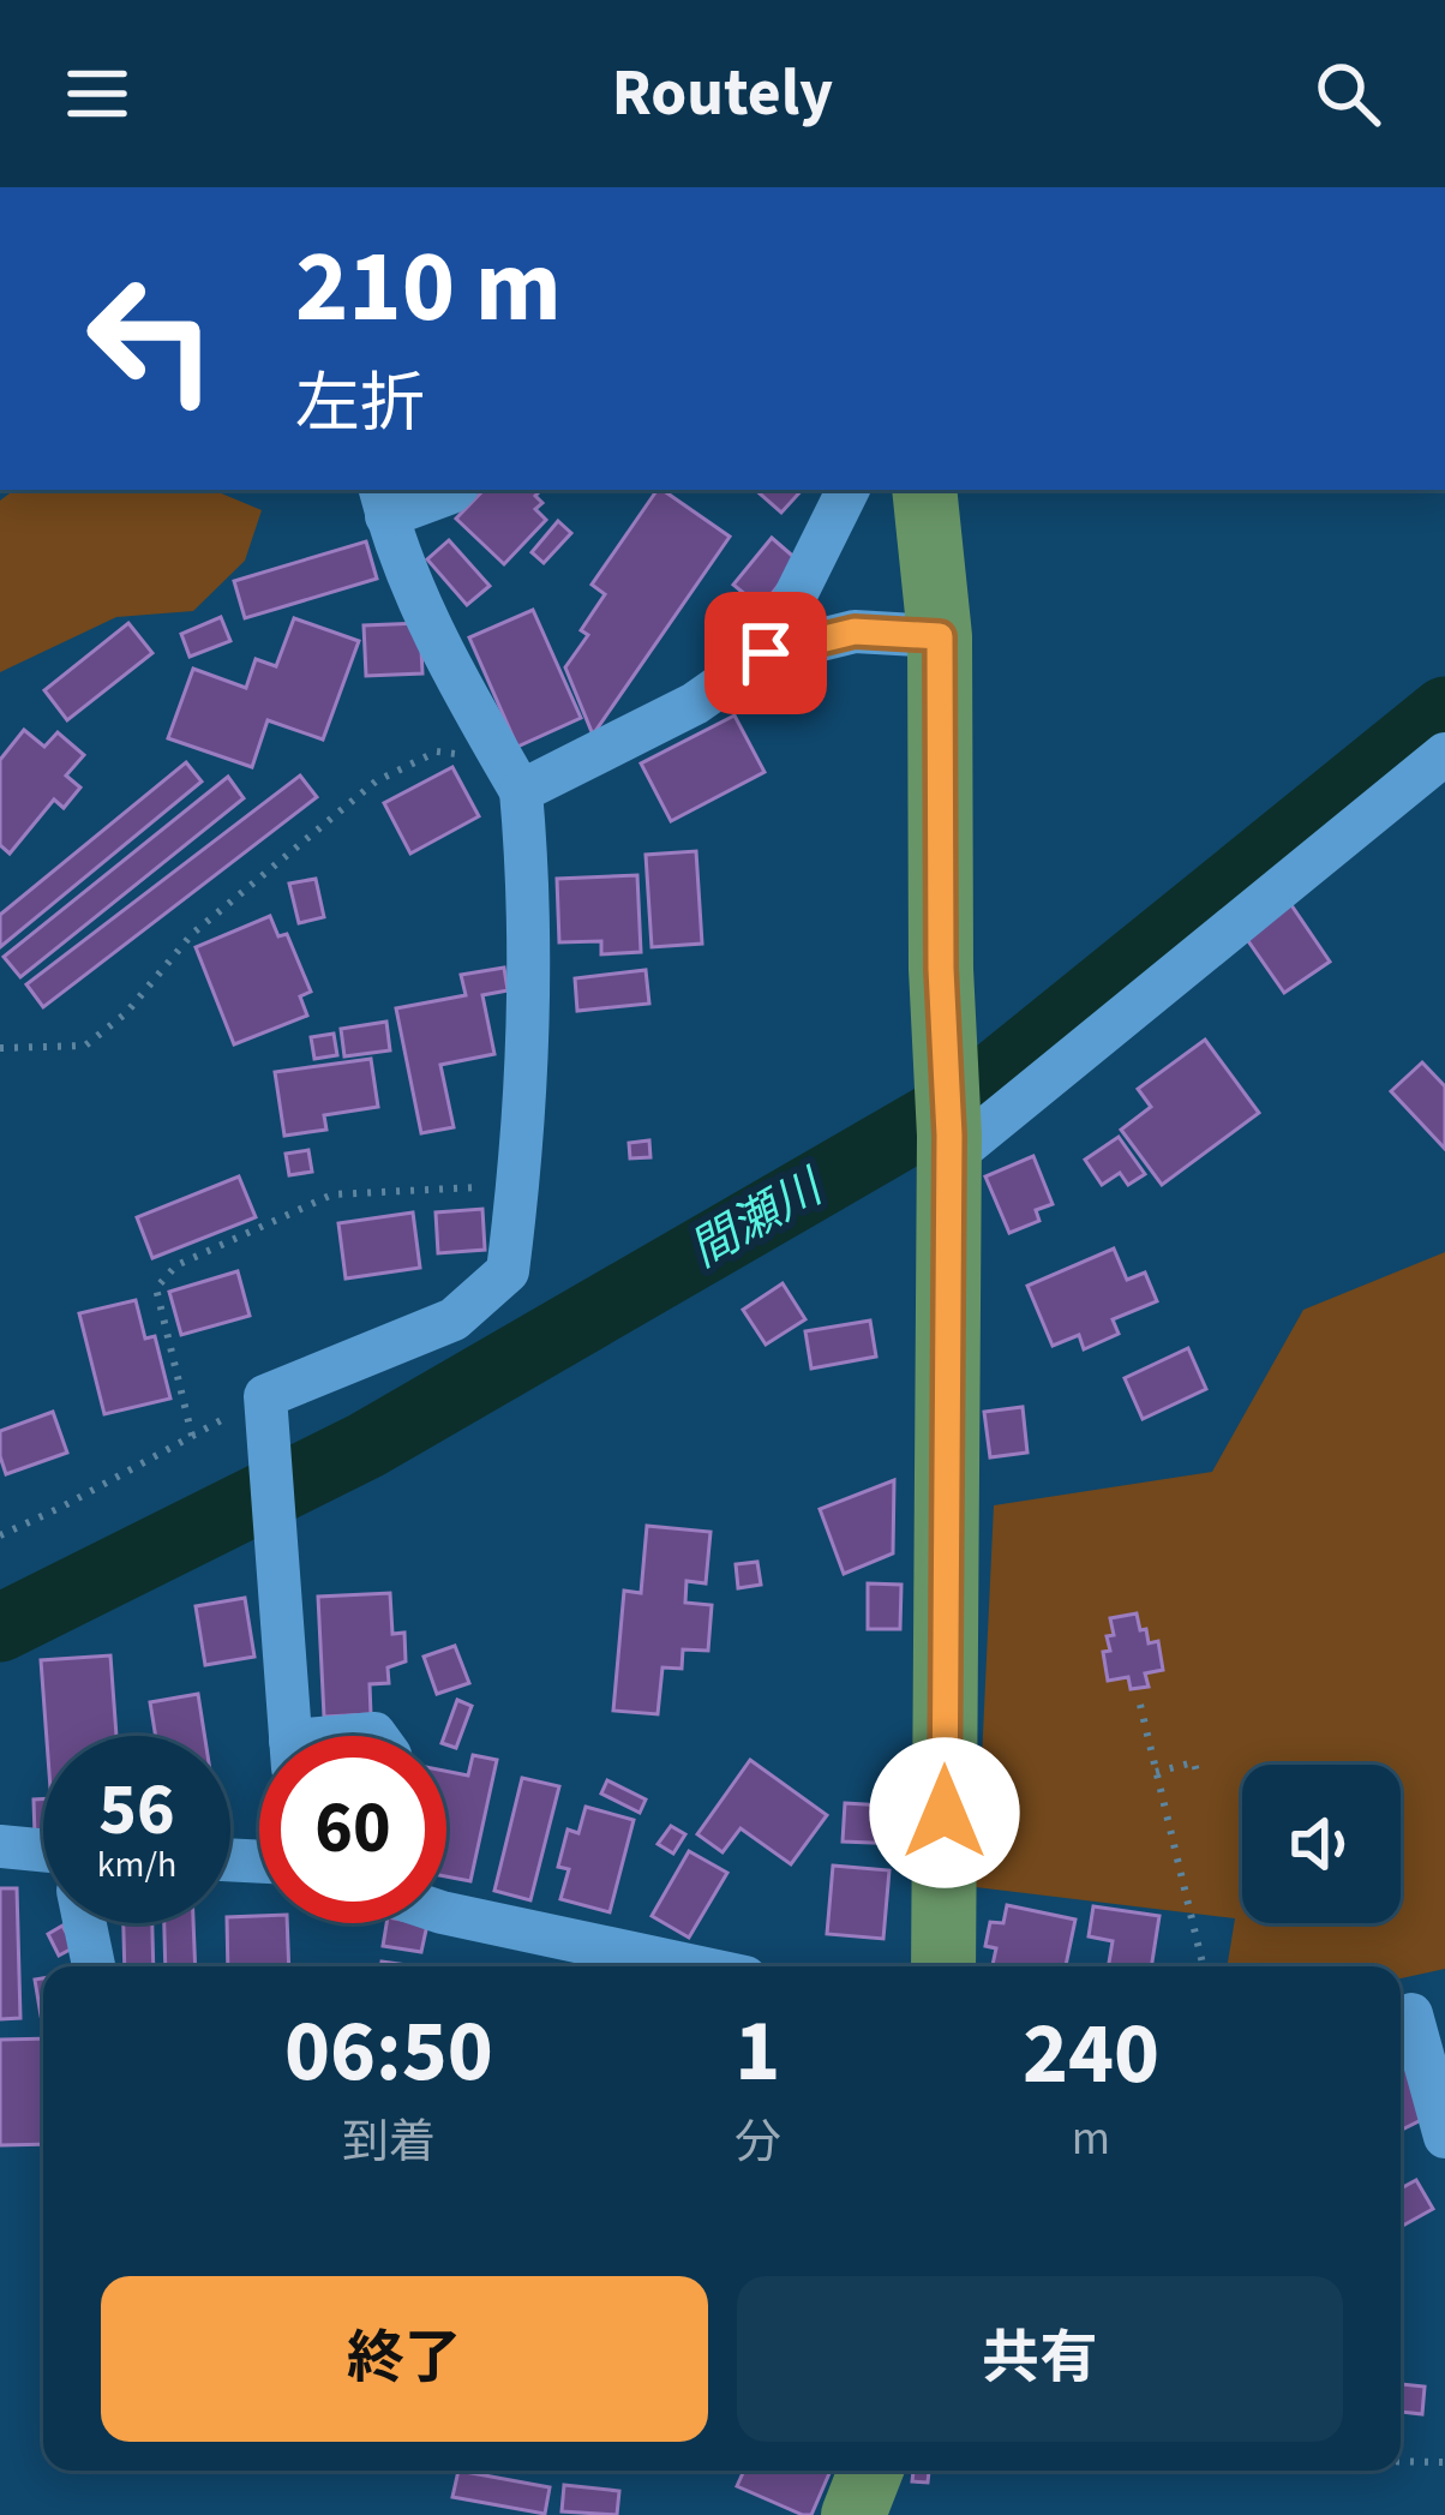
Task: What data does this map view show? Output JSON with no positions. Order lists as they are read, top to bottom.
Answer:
{
  "water": ["間瀬川"],
  "page": {
    "header": "Routely",
    "turn": ["210 m", "左折"],
    "speed": "56 km/h",
    "limit": "60",
    "eta": [
      "06:50",
      "到着",
      "1",
      "分",
      "240",
      "m"
    ],
    "buttons": ["終了", "共有"]
  }
}
